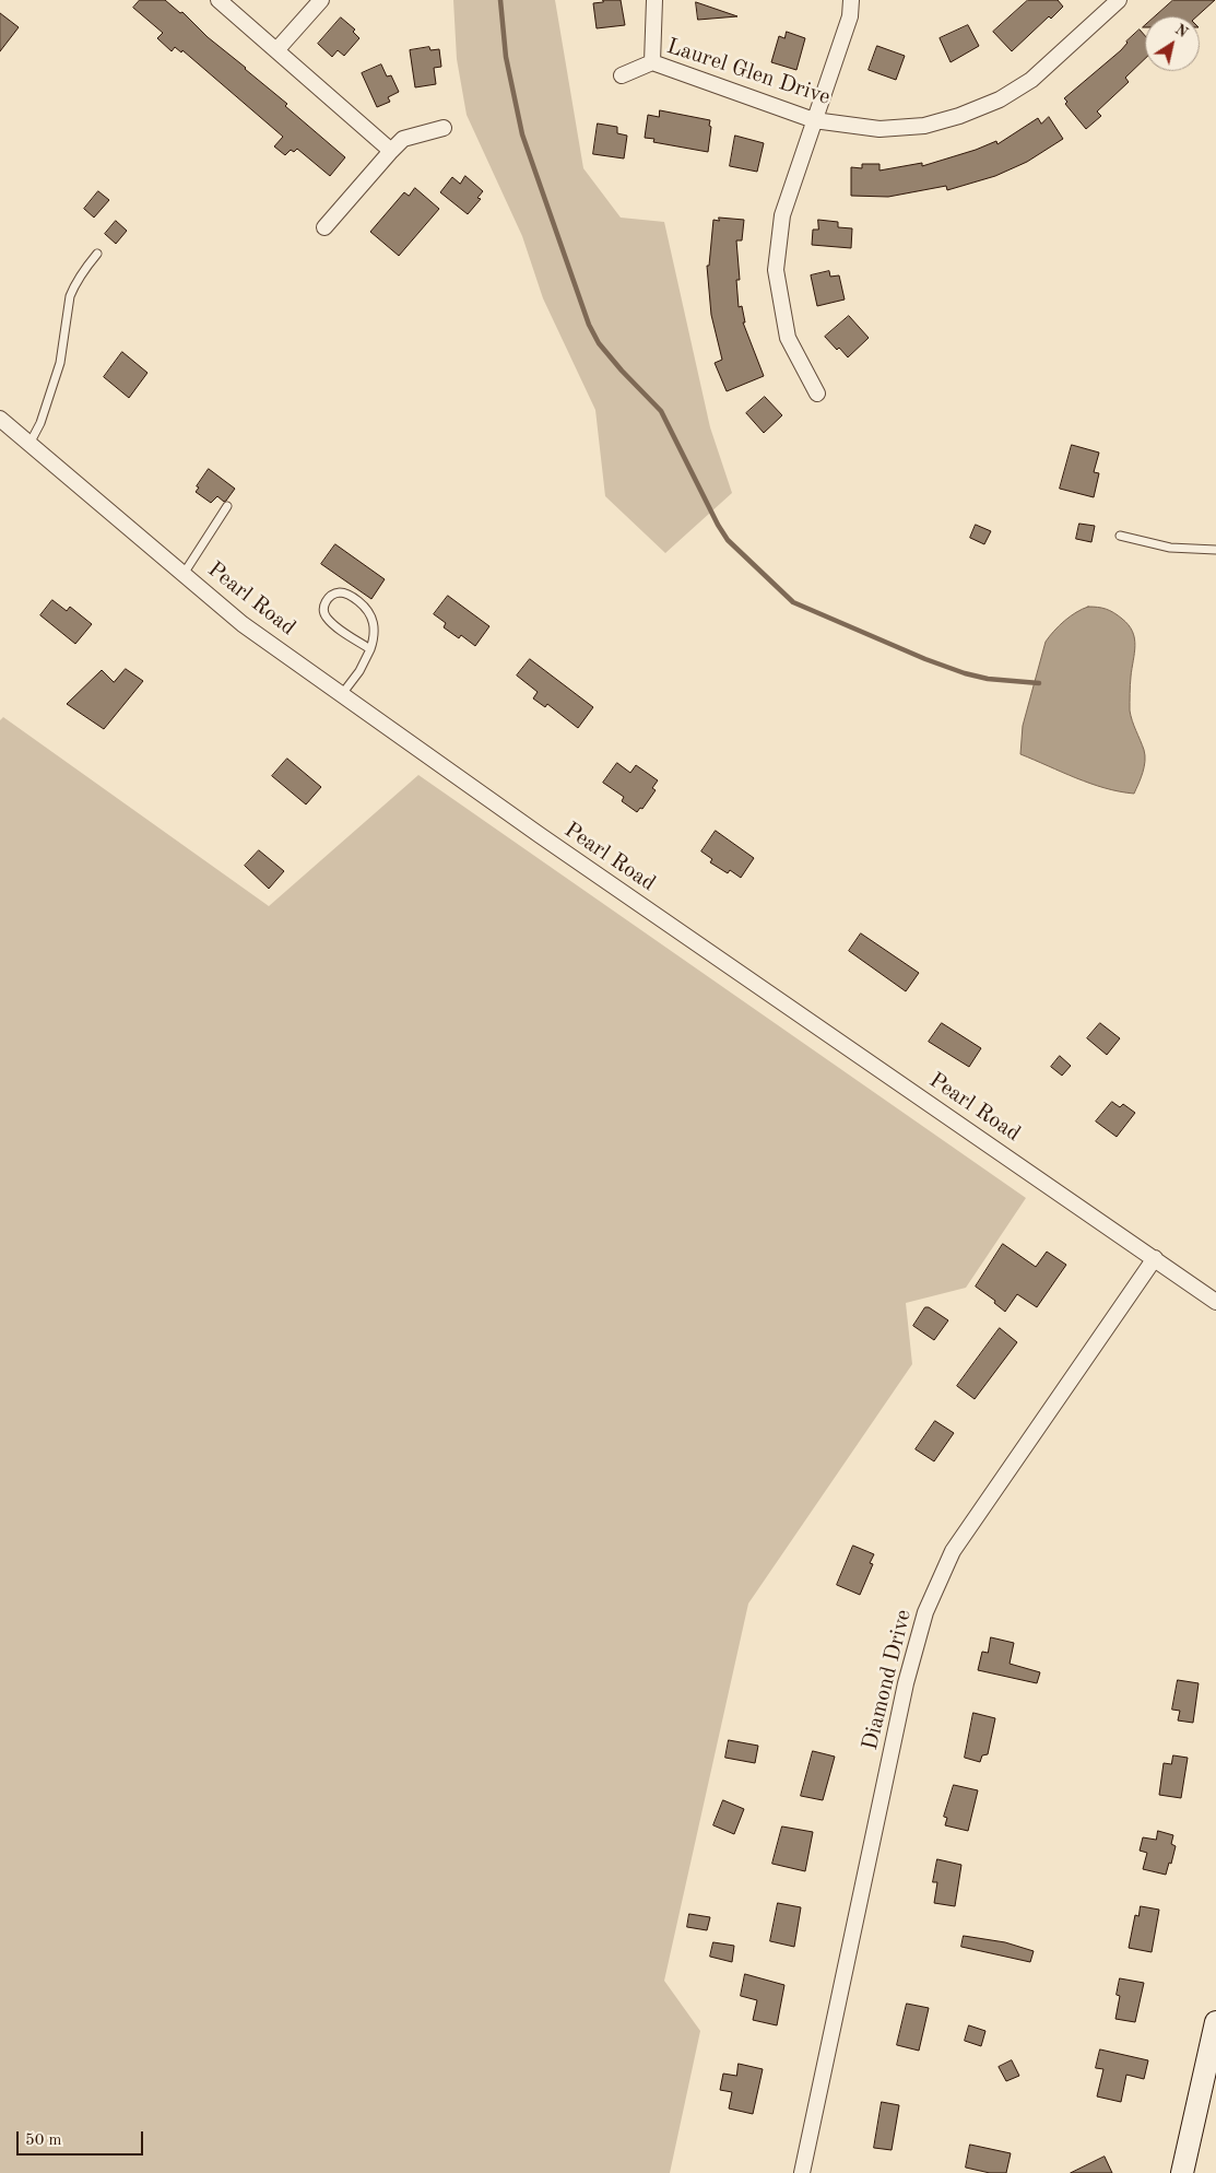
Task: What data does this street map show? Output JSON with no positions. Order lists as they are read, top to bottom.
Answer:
{
  "streets": {
    "street": ["Laurel Glen Drive", "Pearl Road", "Diamond Drive"]
  },
  "crossings": [
    ["Pearl Road", "Diamond Drive"]
  ],
  "scale_bar": "50 m",
  "north": "top right"
}
